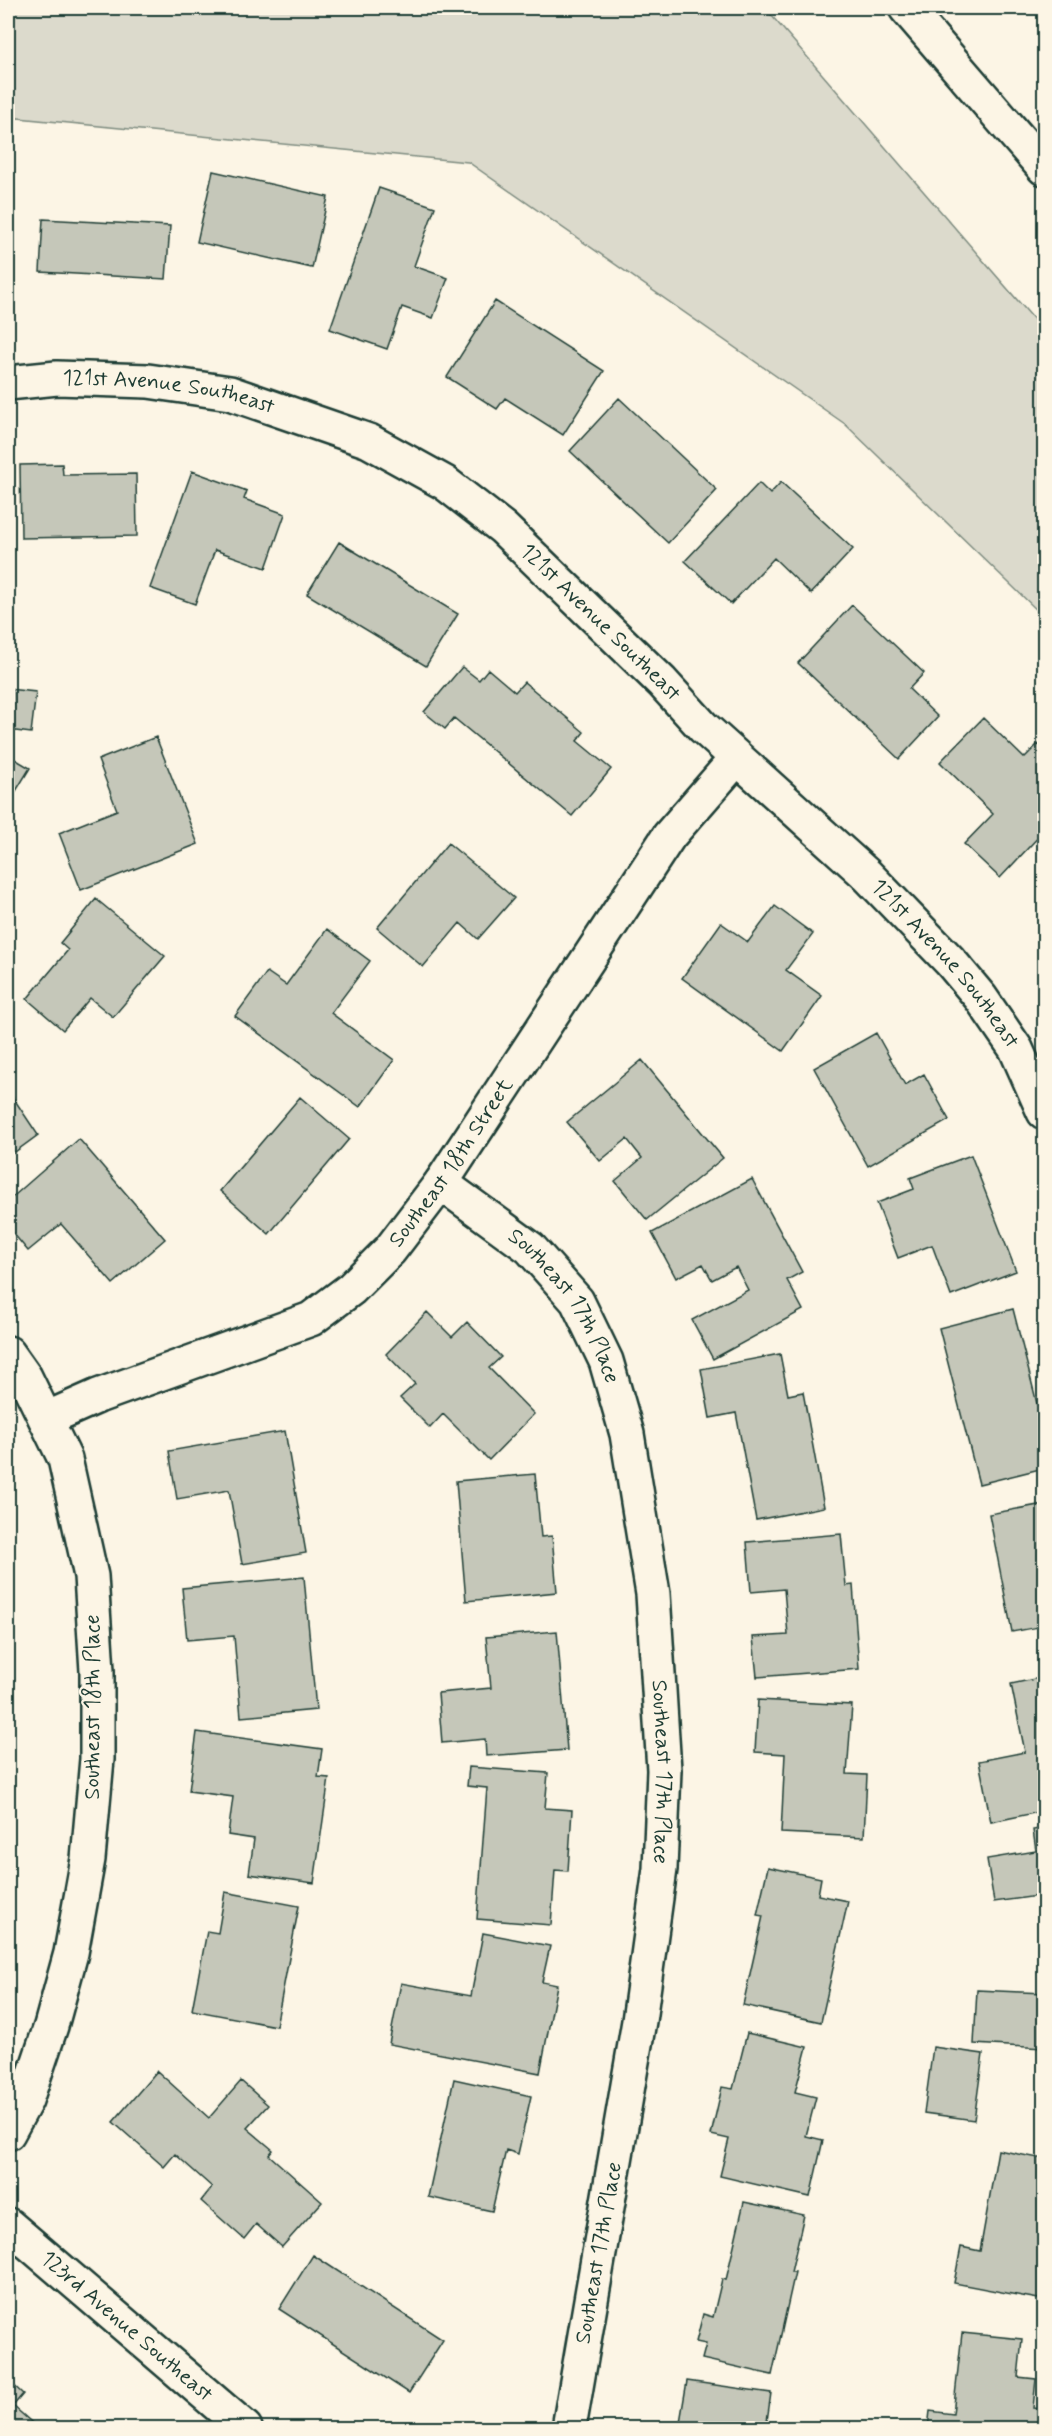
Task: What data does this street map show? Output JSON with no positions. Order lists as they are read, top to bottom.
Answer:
{
  "streets": {
    "main road": [
      "121st Avenue Southeast",
      "Southeast 18th Street",
      "Southeast 17th Place",
      "Southeast 18th Place",
      "123rd Avenue Southeast"
    ]
  },
  "crossings": [
    ["121st Avenue Southeast", "Southeast 18th Street"],
    ["Southeast 18th Street", "Southeast 17th Place"],
    ["Southeast 18th Street", "Southeast 18th Place"]
  ]
}
